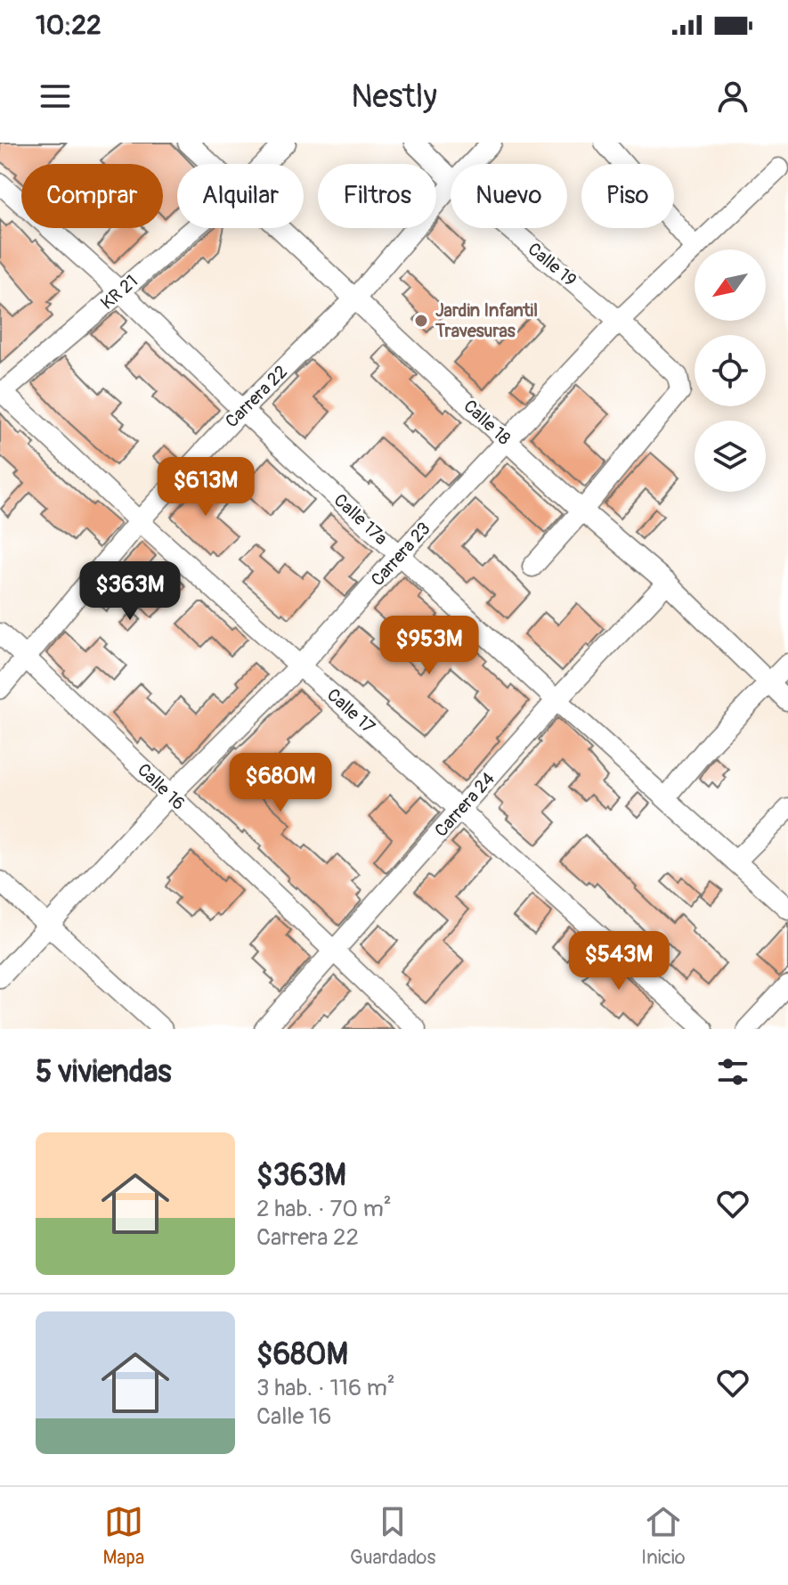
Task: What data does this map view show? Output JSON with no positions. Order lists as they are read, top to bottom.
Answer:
{
  "streets": {
    "street": [
      "Calle 19",
      "KR 21",
      "Carrera 22",
      "Calle 18",
      "Calle 17a",
      "Carrera 23",
      "Calle 17",
      "Calle 16",
      "Carrera 24"
    ]
  },
  "crossings": [
    ["Calle 19", "Calle 18"],
    ["Calle 19", "Carrera 23"],
    ["KR 21", "Calle 17a"],
    ["KR 21", "Calle 17"],
    ["Carrera 22", "Calle 18"],
    ["Carrera 22", "Calle 17a"],
    ["Carrera 22", "Calle 17"],
    ["Carrera 22", "Calle 16"],
    ["Calle 18", "Carrera 23"],
    ["Calle 18", "Carrera 24"],
    ["Calle 17a", "Carrera 23"],
    ["Calle 17a", "Carrera 24"],
    ["Carrera 23", "Calle 17"],
    ["Carrera 23", "Calle 16"],
    ["Calle 17", "Carrera 24"],
    ["Calle 16", "Carrera 24"]
  ],
  "places": ["Jardin Infantil Travesuras"],
  "north": "bottom left",
  "page": {
    "status": "10:22",
    "header": "Nestly",
    "chip": [
      "Comprar",
      "Alquilar",
      "Filtros",
      "Nuevo",
      "Piso"
    ],
    "price": [
      "$613M",
      "$363M",
      "$953M",
      "$680M",
      "$543M"
    ],
    "heading": "5 viviendas",
    "list": [
      {
        "name": "$363M",
        "note": "2 hab. · 70 m² · Carrera 22"
      },
      {
        "name": "$680M",
        "note": "3 hab. · 116 m² · Calle 16"
      }
    ],
    "tabs": ["Mapa", "Guardados", "Inicio"]
  }
}
